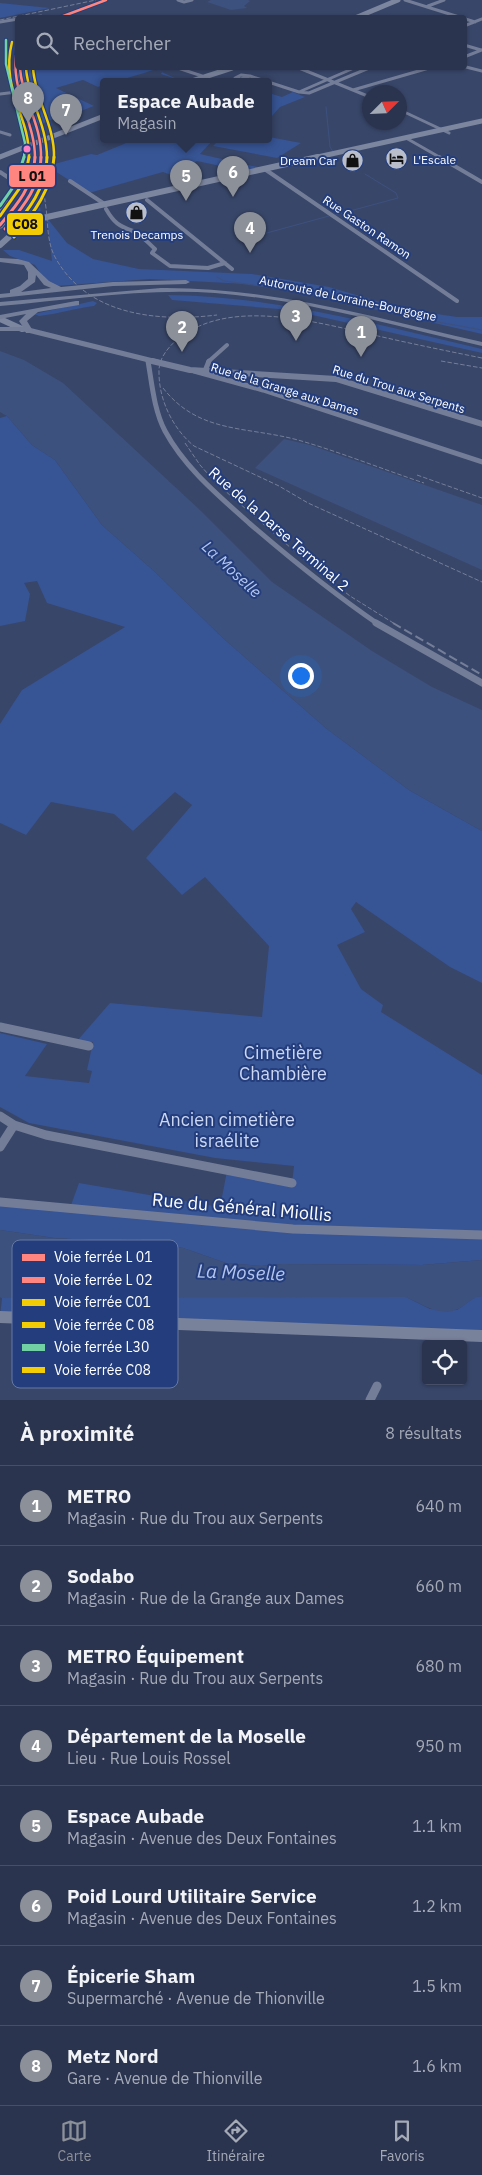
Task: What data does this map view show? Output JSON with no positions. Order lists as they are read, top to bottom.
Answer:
{
  "streets": {
    "highway": ["Autoroute de Lorraine-Bourgogne"],
    "street": [
      "Rue Gaston Ramon",
      "Rue de la Grange aux Dames",
      "Rue du Trou aux Serpents",
      "Rue de la Darse Terminal 2",
      "Rue du Général Miollis"
    ]
  },
  "crossings": [
    ["Rue de la Grange aux Dames", "Rue du Trou aux Serpents"],
    ["Rue de la Grange aux Dames", "Rue de la Darse Terminal 2"]
  ],
  "water": ["La Moselle"],
  "parks": ["Cimetière Chambière", "Ancien cimetière israélite"],
  "places": {
    "hotel": ["L'Escale"],
    "shop": ["Dream Car", "Trenois Decamps"]
  },
  "lines": ["rail line L30", "rail line C01", "rail line C08"],
  "legend": [
    "Voie ferrée L 01",
    "Voie ferrée L 02",
    "Voie ferrée C01",
    "Voie ferrée C 08",
    "Voie ferrée L30",
    "Voie ferrée C08"
  ],
  "north": "top right",
  "page": {
    "search": "Rechercher",
    "popup": ["Espace Aubade", "Magasin"],
    "pins": [
      "8",
      "7",
      "6",
      "5",
      "4",
      "3",
      "2",
      "1"
    ],
    "heading": ["À proximité", "8 résultats"],
    "list": [
      {
        "mark": "1",
        "name": "METRO",
        "note": "Magasin · Rue du Trou aux Serpents",
        "value": "640 m"
      },
      {
        "mark": "2",
        "name": "Sodabo",
        "note": "Magasin · Rue de la Grange aux Dames",
        "value": "660 m"
      },
      {
        "mark": "3",
        "name": "METRO Équipement",
        "note": "Magasin · Rue du Trou aux Serpents",
        "value": "680 m"
      },
      {
        "mark": "4",
        "name": "Département de la Moselle",
        "note": "Lieu · Rue Louis Rossel",
        "value": "950 m"
      },
      {
        "mark": "5",
        "name": "Espace Aubade",
        "note": "Magasin · Avenue des Deux Fontaines",
        "value": "1.1 km"
      },
      {
        "mark": "6",
        "name": "Poid Lourd Utilitaire Service",
        "note": "Magasin · Avenue des Deux Fontaines",
        "value": "1.2 km"
      },
      {
        "mark": "7",
        "name": "Épicerie Sham",
        "note": "Supermarché · Avenue de Thionville",
        "value": "1.5 km"
      },
      {
        "mark": "8",
        "name": "Metz Nord",
        "note": "Gare · Avenue de Thionville",
        "value": "1.6 km"
      }
    ],
    "nav": ["Carte", "Itinéraire", "Favoris"]
  }
}
